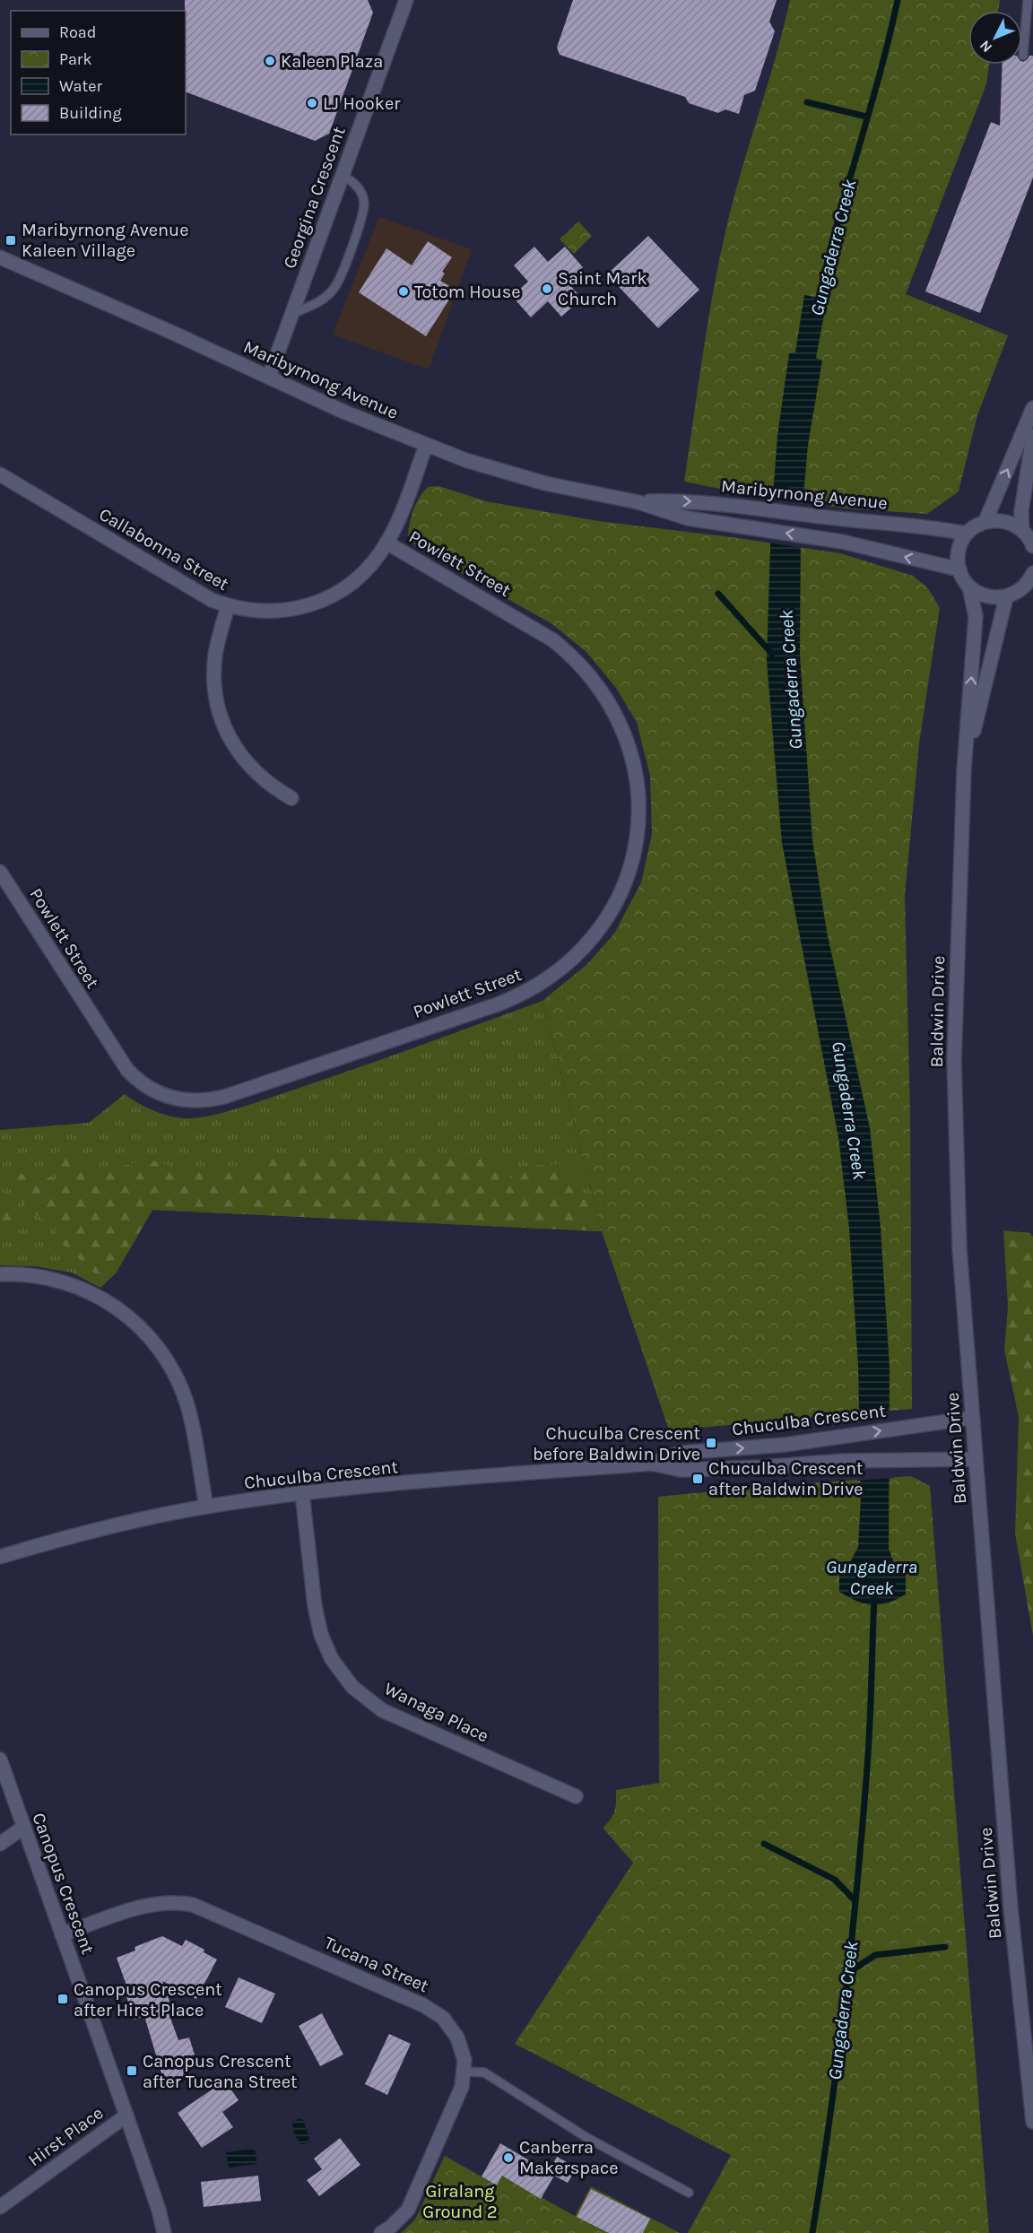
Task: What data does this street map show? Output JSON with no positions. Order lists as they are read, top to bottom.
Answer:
{
  "streets": {
    "street": [
      "Georgina Crescent",
      "Maribyrnong Avenue",
      "Callabonna Street",
      "Powlett Street",
      "Baldwin Drive",
      "Chuculba Crescent",
      "Wanaga Place",
      "Canopus Crescent",
      "Tucana Street",
      "Hirst Place"
    ]
  },
  "crossings": [
    ["Georgina Crescent", "Maribyrnong Avenue"],
    ["Maribyrnong Avenue", "Callabonna Street"],
    ["Maribyrnong Avenue", "Baldwin Drive"],
    ["Callabonna Street", "Powlett Street"],
    ["Baldwin Drive", "Chuculba Crescent"],
    ["Chuculba Crescent", "Wanaga Place"],
    ["Canopus Crescent", "Tucana Street"],
    ["Canopus Crescent", "Hirst Place"]
  ],
  "water": ["Gungaderra Creek"],
  "parks": ["Giralang Ground 2"],
  "places": {
    "other": [
      "Kaleen Plaza",
      "LJ Hooker",
      "Saint Mark Church",
      "Totom House",
      "Canberra Makerspace"
    ],
    "transit": [
      "Maribyrnong Avenue Kaleen Village",
      "Chuculba Crescent before Baldwin Drive",
      "Chuculba Crescent after Baldwin Drive",
      "Canopus Crescent after Hirst Place",
      "Canopus Crescent after Tucana Street"
    ]
  },
  "legend": [
    "Road",
    "Park",
    "Water",
    "Building"
  ],
  "north": "bottom left"
}
